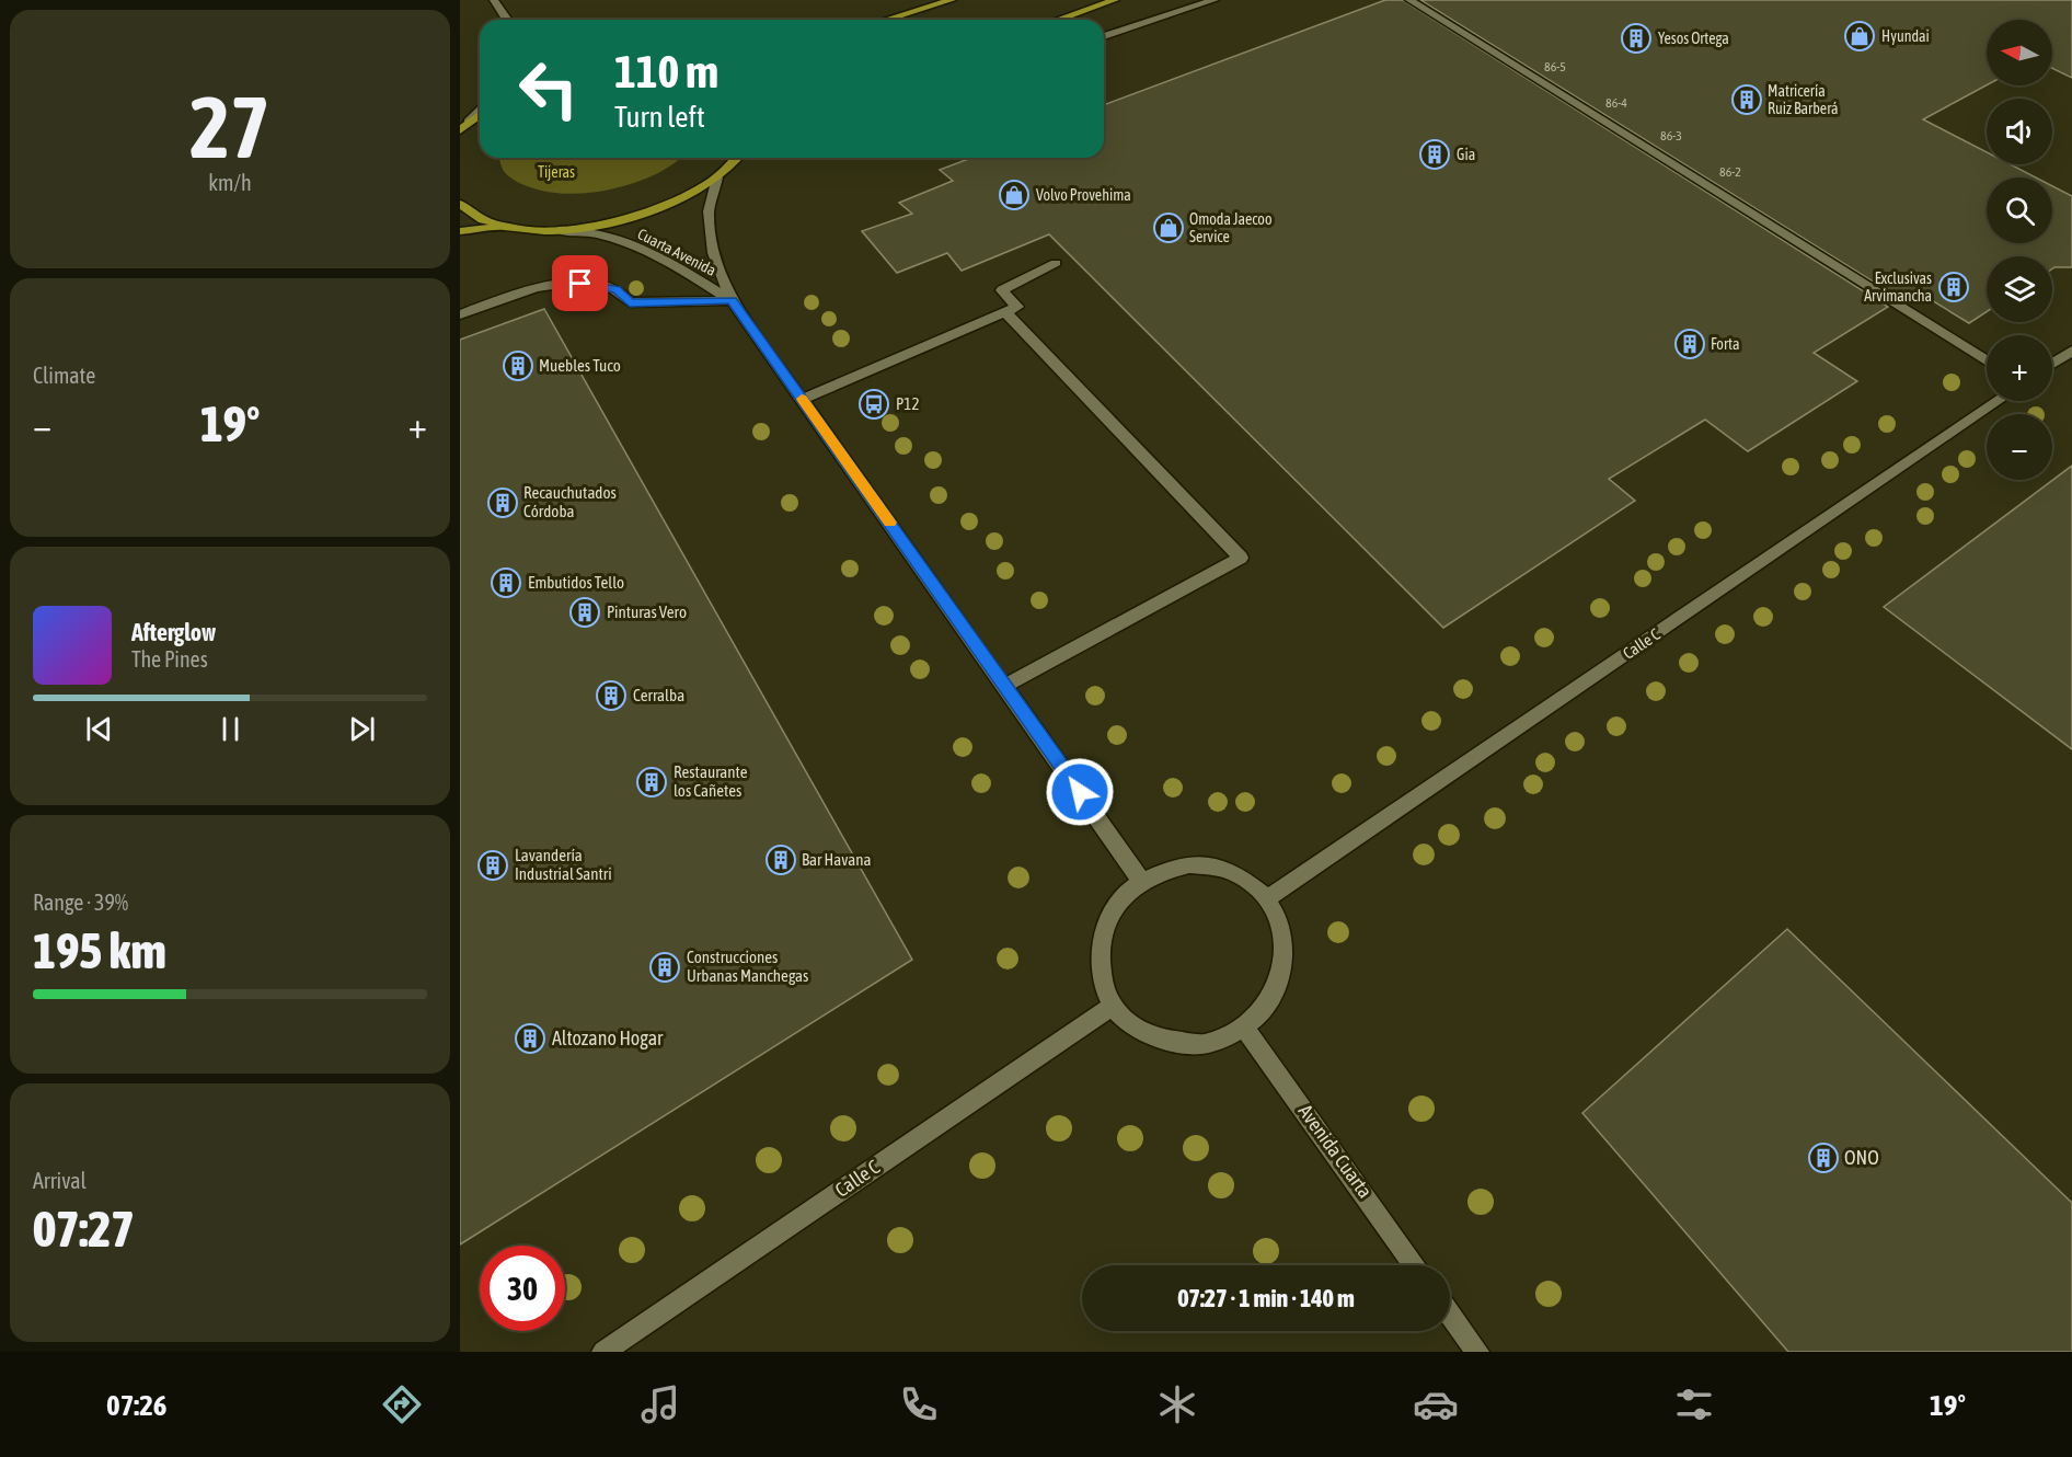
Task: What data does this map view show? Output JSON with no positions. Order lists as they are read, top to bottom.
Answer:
{
  "streets": {
    "street": ["Cuarta Avenida", "Calle C", "Avenida Cuarta"]
  },
  "crossings": [
    ["Calle C", "Avenida Cuarta"]
  ],
  "parks": ["Tijeras"],
  "places": {
    "shop": ["Hyundai", "Volvo Provehima", "Omoda Jaecoo Service"],
    "building": [
      "Yesos Ortega",
      "Matricería Ruiz Barberá",
      "Gia",
      "Exclusivas Arvimancha",
      "Forta",
      "Muebles Tuco",
      "Recauchutados Córdoba",
      "Embutidos Tello",
      "Pinturas Vero",
      "Cerralba",
      "Restaurante los Cañetes",
      "Bar Havana",
      "Lavandería Industrial Santri",
      "Construcciones Urbanas Manchegas",
      "Altozano Hogar",
      "ONO"
    ],
    "bus stop": ["P12"]
  },
  "house_numbers": [
    "86-5",
    "86-4",
    "86-3",
    "86-2"
  ],
  "north": "left",
  "page": {
    "tile": [
      ["27", "km/h"],
      "Climate",
      ["Range · 39%", "195 km"],
      ["Arrival", "07:27"]
    ],
    "map_buttons": ["+", "−"],
    "turn": ["110 m", "Turn left"],
    "heat": ["−", "19°", "+"],
    "song": ["Afterglow", "The Pines"],
    "limit": "30",
    "trip": "07:27 · 1 min · 140 m",
    "tabs": ["07:26", "19°"]
  }
}
